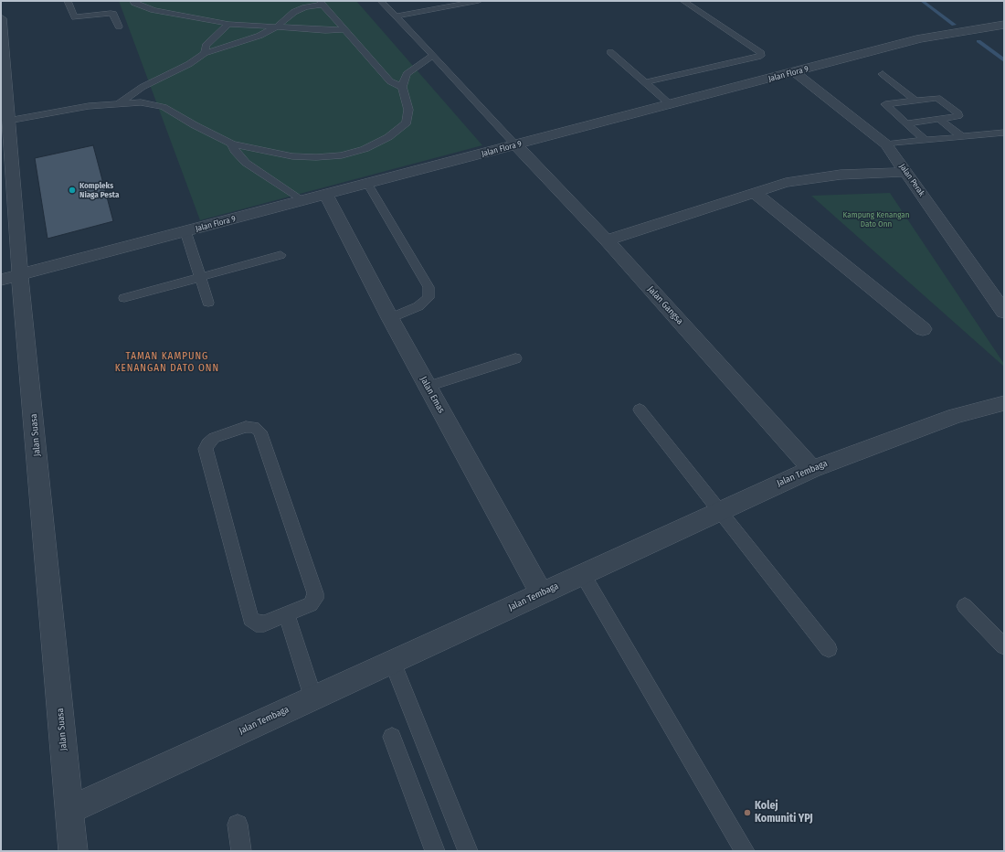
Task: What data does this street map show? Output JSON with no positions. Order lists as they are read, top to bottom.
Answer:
{
  "streets": {
    "street": [
      "Jalan Flora 9",
      "Jalan Perak",
      "Jalan Gangsa",
      "Jalan Emas",
      "Jalan Suasa",
      "Jalan Tembaga"
    ]
  },
  "crossings": [
    ["Jalan Flora 9", "Jalan Perak"],
    ["Jalan Flora 9", "Jalan Gangsa"],
    ["Jalan Flora 9", "Jalan Emas"],
    ["Jalan Flora 9", "Jalan Suasa"],
    ["Jalan Gangsa", "Jalan Tembaga"],
    ["Jalan Emas", "Jalan Tembaga"],
    ["Jalan Suasa", "Jalan Tembaga"]
  ],
  "districts": ["TAMAN KAMPUNG KENANGAN DATO ONN"],
  "parks": ["Kampung Kenangan Dato Onn"],
  "places": ["Kompleks Niaga Pesta", "Kolej Komuniti YPJ"]
}
